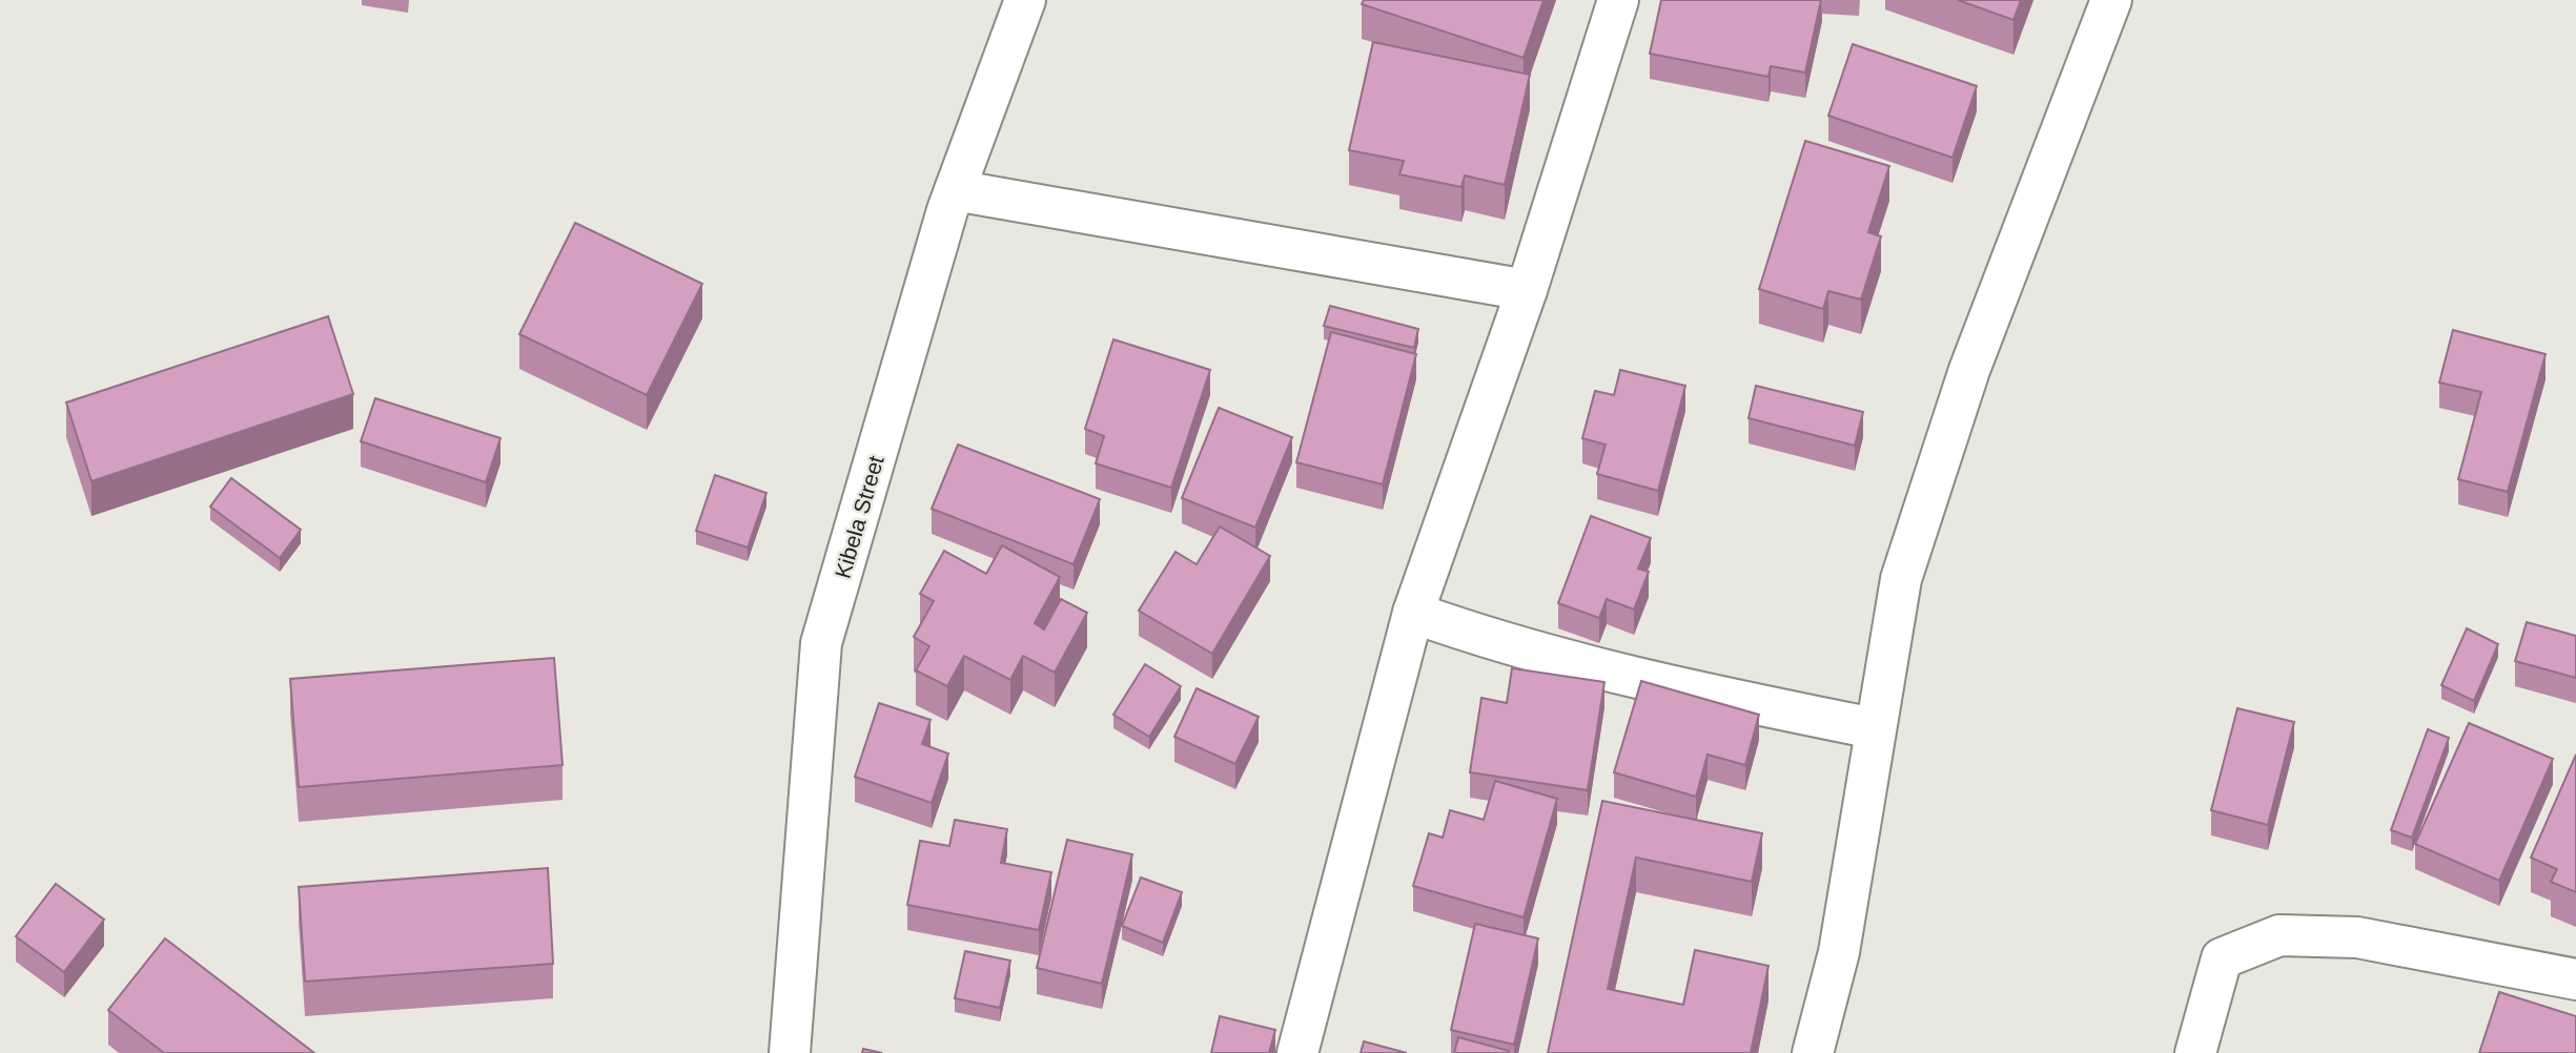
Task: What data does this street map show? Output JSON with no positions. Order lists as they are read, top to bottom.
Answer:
{
  "streets": {
    "street": ["Kibela Street"]
  }
}
